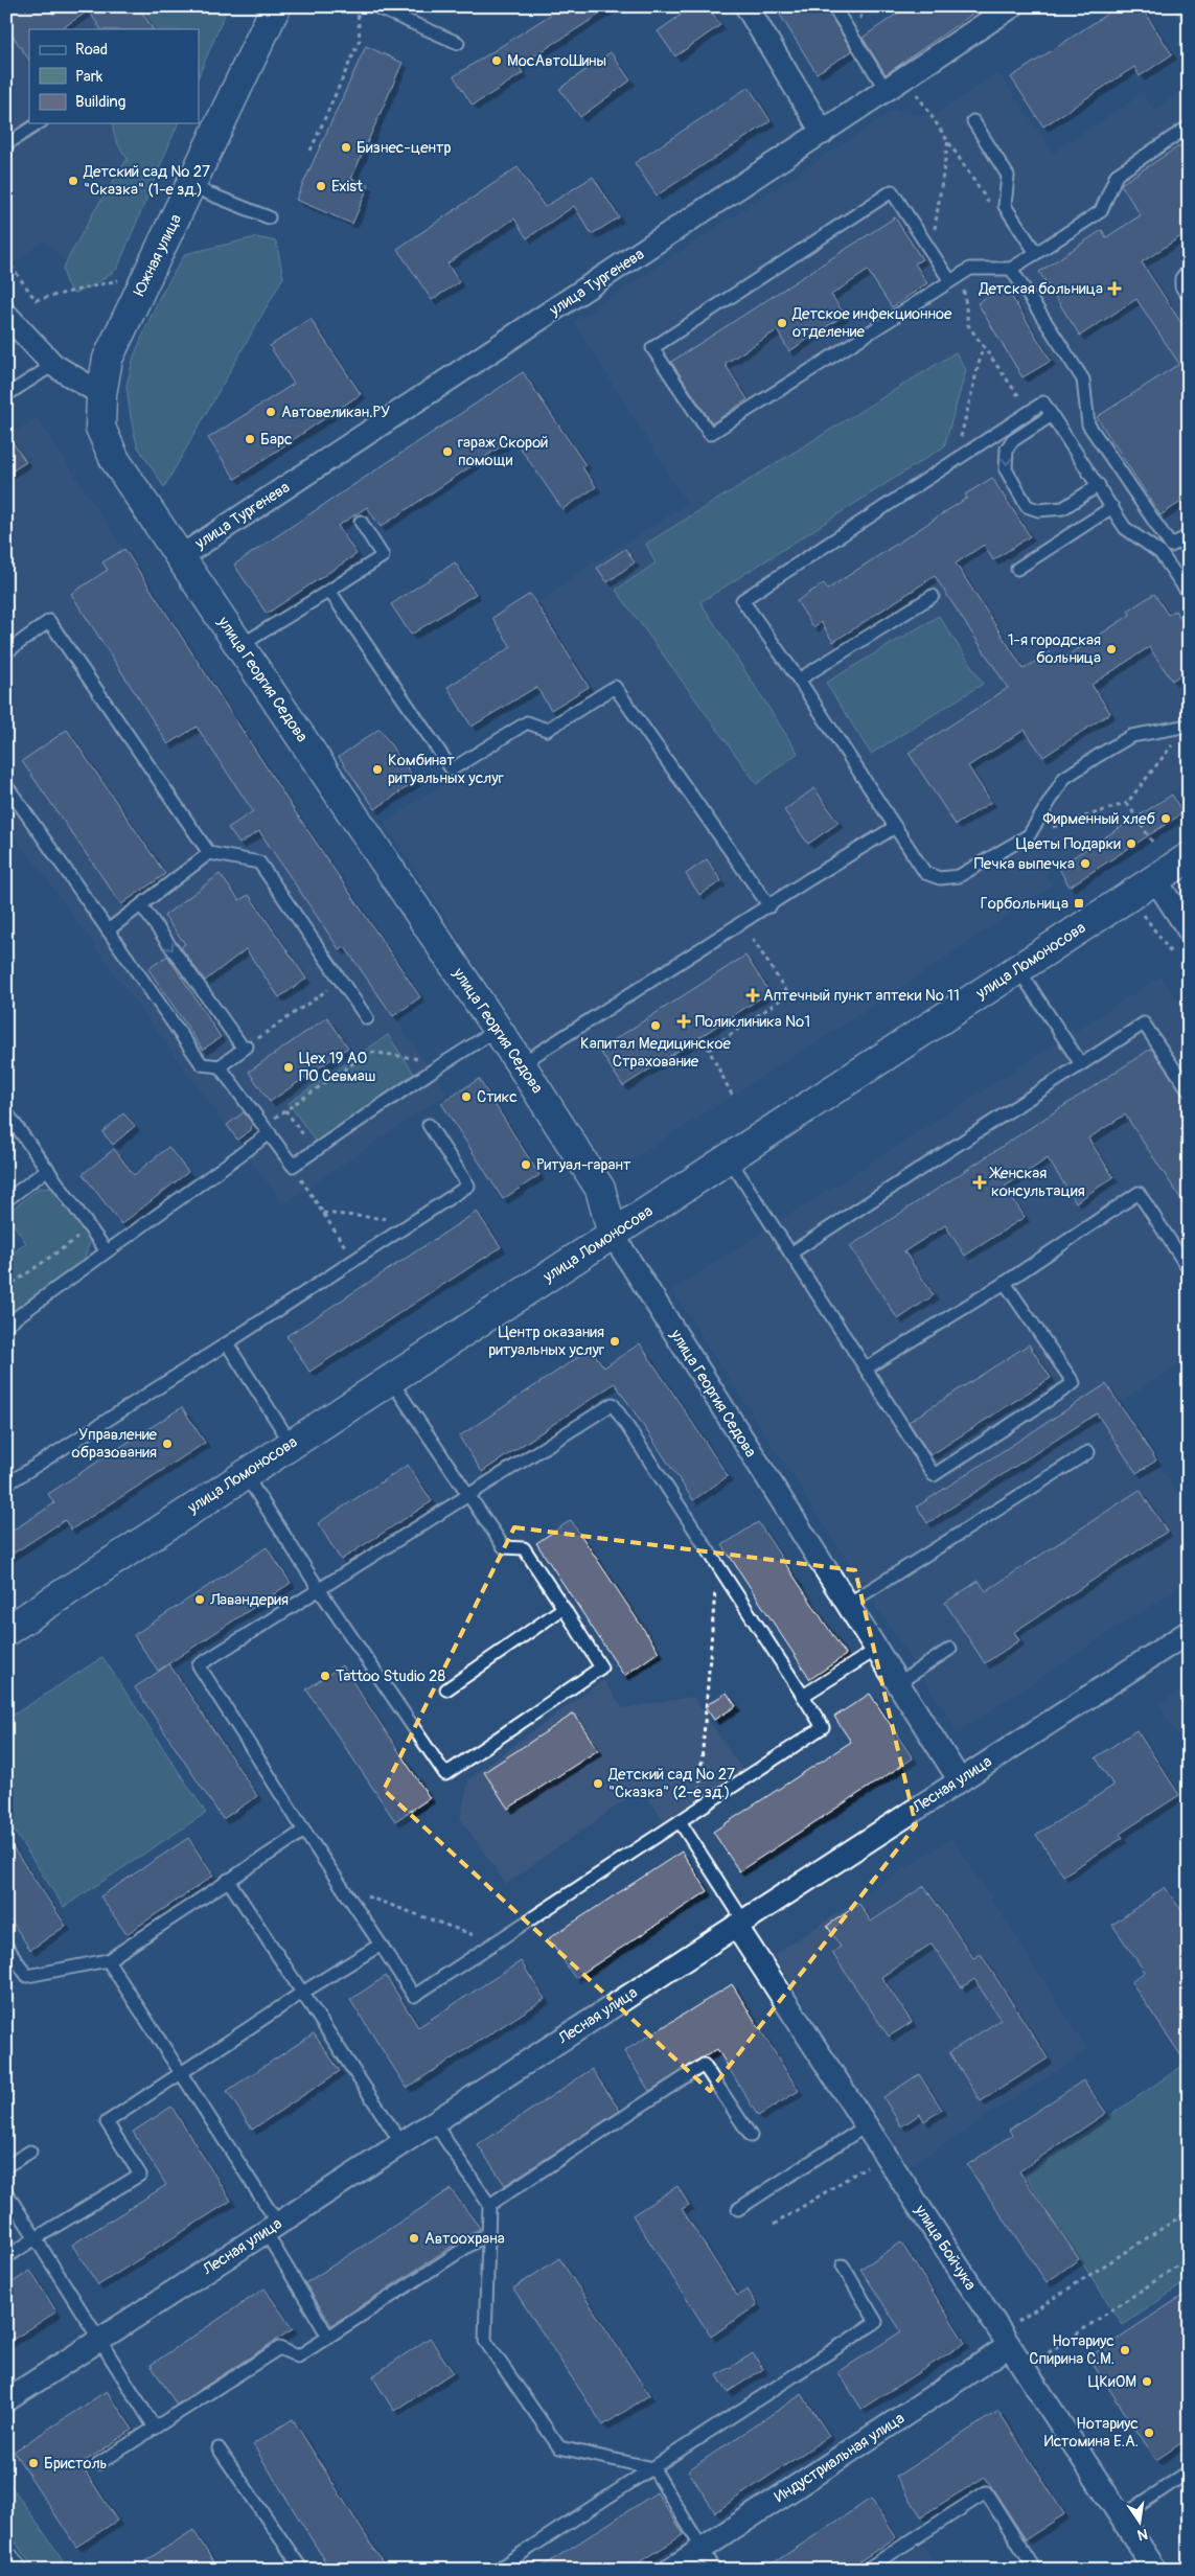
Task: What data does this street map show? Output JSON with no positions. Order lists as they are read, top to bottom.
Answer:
{
  "streets": {
    "main road": ["Южная улица", "улица Георгия Седова", "улица Ломоносова"],
    "street": [
      "улица Тургенева",
      "Лесная улица",
      "улица Бойчука",
      "Индустриальная улица"
    ]
  },
  "crossings": [
    ["Южная улица", "улица Георгия Седова"],
    ["улица Тургенева", "улица Георгия Седова"],
    ["улица Георгия Седова", "улица Ломоносова"],
    ["улица Георгия Седова", "Лесная улица"],
    ["Лесная улица", "улица Бойчука"],
    ["улица Бойчука", "Индустриальная улица"]
  ],
  "places": {
    "other": [
      "МосАвтоШины",
      "Бизнес-центр",
      "Детский сад № 27 \"Сказка\" (1-е зд.)",
      "Exist",
      "Детское инфекционное отделение",
      "Автовеликан.РУ",
      "Барс",
      "гараж Скорой помощи",
      "1-я городская больница",
      "Комбинат ритуальных услуг",
      "Фирменный хлеб",
      "Цветы Подарки",
      "Печка выпечка",
      "Капитал Медицинское Страхование",
      "Цех 19 АО ПО Севмаш",
      "Стикс",
      "Ритуал-гарант",
      "Центр оказания ритуальных услуг",
      "Управление образования",
      "Лавандерия",
      "Tattoo Studio 28",
      "Детский сад № 27 \"Сказка\" (2-е зд.)",
      "Автоохрана",
      "Нотариус Спирина С.М.",
      "ЦКиОМ",
      "Нотариус Истомина Е.А.",
      "Бристоль"
    ],
    "health": [
      "Детская больница",
      "Аптечный пункт аптеки № 11",
      "Поликлиника №1",
      "Женская консультация"
    ],
    "transit": ["Горбольница"]
  },
  "legend": ["Road", "Park", "Building"],
  "north": "bottom"
}
